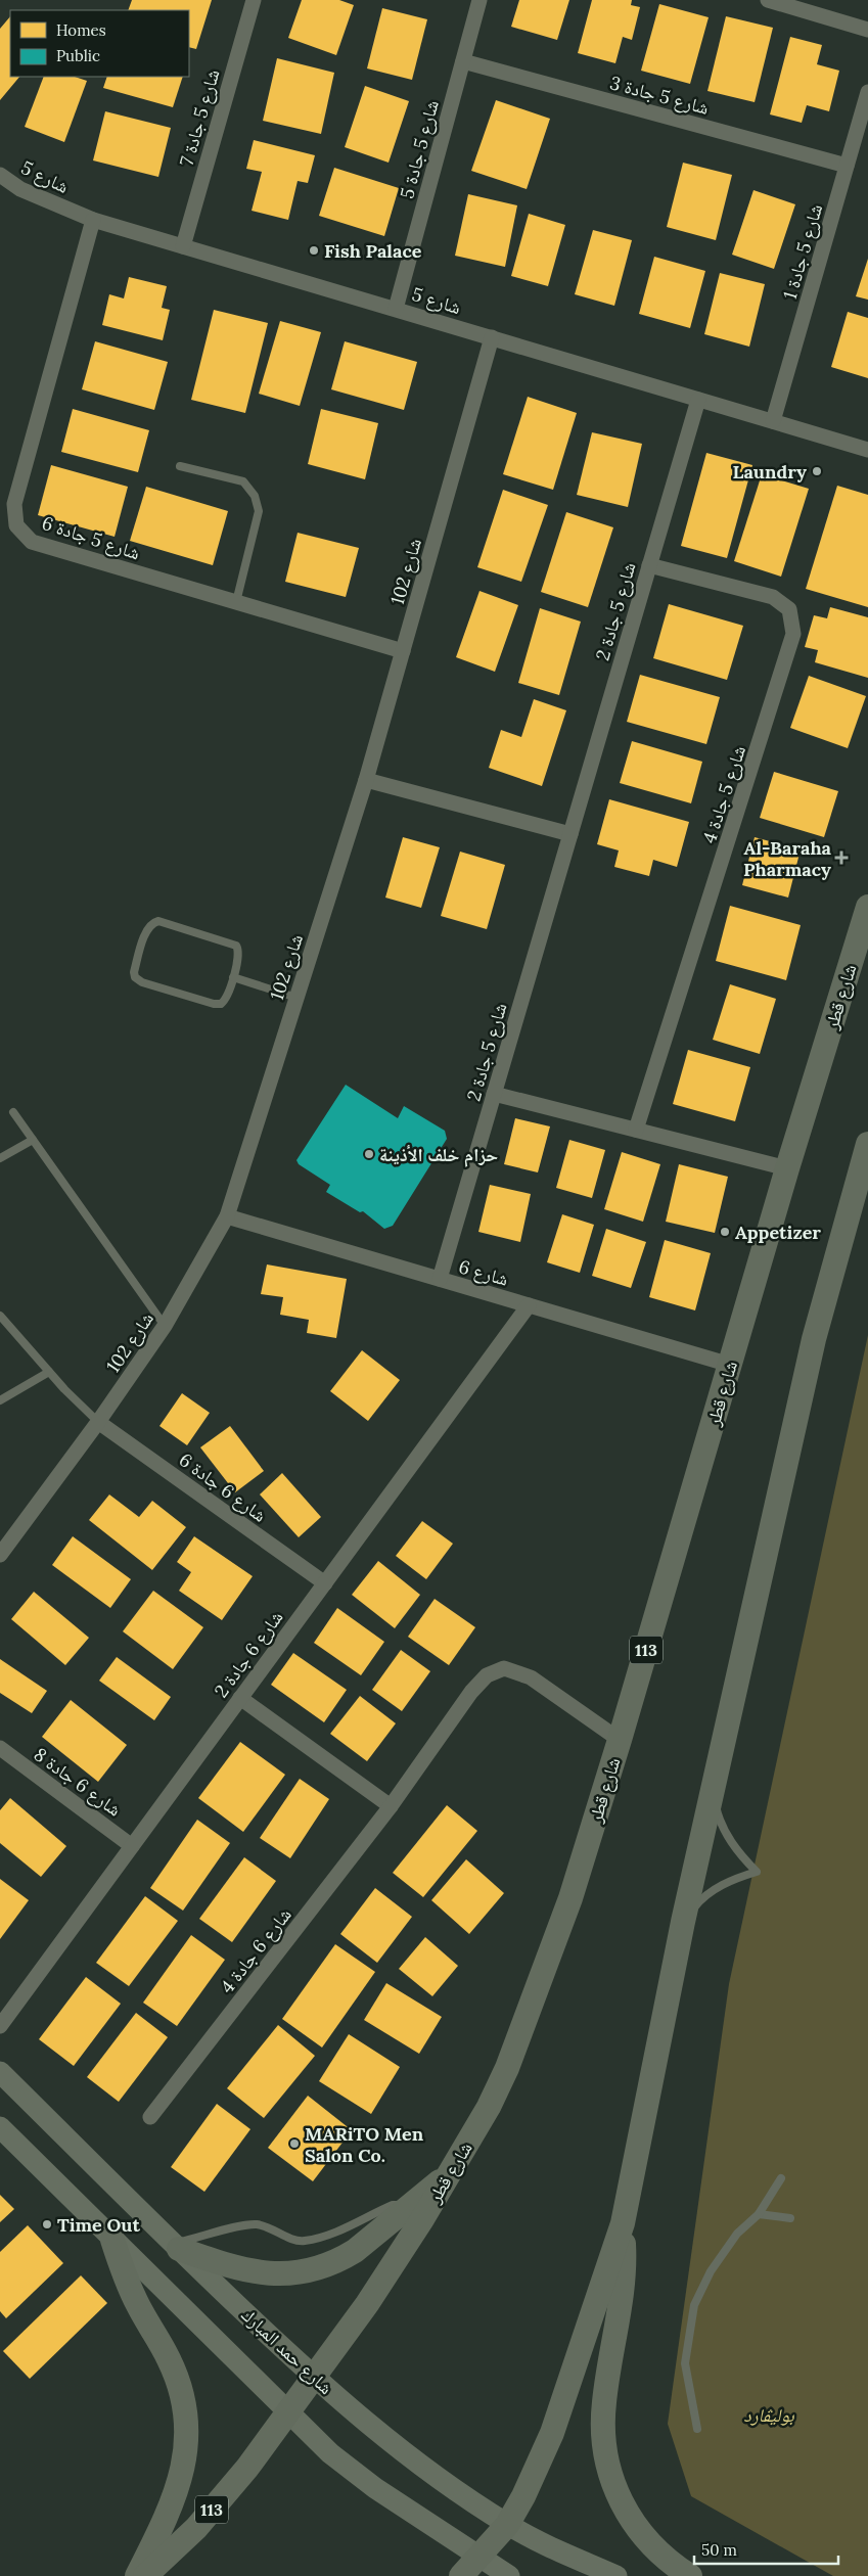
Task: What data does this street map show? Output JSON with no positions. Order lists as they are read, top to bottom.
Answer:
{
  "streets": {
    "main road": ["شارع قطر", "113", "شارع حمد المبارك"],
    "street": [
      "شارع 5 جادة 3",
      "شارع 5 جادة 7",
      "شارع 5 جادة 5",
      "شارع 5",
      "شارع 5 جادة 1",
      "شارع 5 جادة 6",
      "شارع 102",
      "شارع 5 جادة 2",
      "شارع 5 جادة 4",
      "شارع 6",
      "شارع 6 جادة 6",
      "شارع 6 جادة 2",
      "شارع 6 جادة 8",
      "شارع 6 جادة 4"
    ]
  },
  "crossings": [
    ["شارع 5 جادة 3", "شارع 5 جادة 5"],
    ["شارع 5 جادة 3", "شارع 5 جادة 1"],
    ["شارع 5 جادة 7", "شارع 5"],
    ["شارع 5 جادة 5", "شارع 5"],
    ["شارع 5", "شارع 5 جادة 1"],
    ["شارع 5", "شارع 5 جادة 6"],
    ["شارع 5", "شارع 102"],
    ["شارع 5", "شارع 5 جادة 2"],
    ["شارع 5 جادة 6", "شارع 102"],
    ["شارع 102", "شارع 6"],
    ["شارع 102", "شارع 6 جادة 6"],
    ["شارع 5 جادة 2", "شارع 5 جادة 4"],
    ["شارع 5 جادة 2", "شارع 6"],
    ["شارع قطر", "شارع 6"],
    ["شارع قطر", "شارع 6 جادة 4"],
    ["شارع قطر", "شارع حمد المبارك"],
    ["شارع 6", "شارع 6 جادة 2"],
    ["شارع 6 جادة 6", "شارع 6 جادة 2"],
    ["شارع 6 جادة 2", "شارع 6 جادة 8"]
  ],
  "parks": ["بوليڤارد"],
  "places": {
    "other": [
      "Fish Palace",
      "Laundry",
      "حزام خلف الأذينة",
      "Appetizer",
      "MARiTO Men Salon Co.",
      "Time Out"
    ],
    "health": ["Al-Baraha Pharmacy"]
  },
  "legend": ["Homes", "Public"],
  "scale_bar": "50 m"
}
